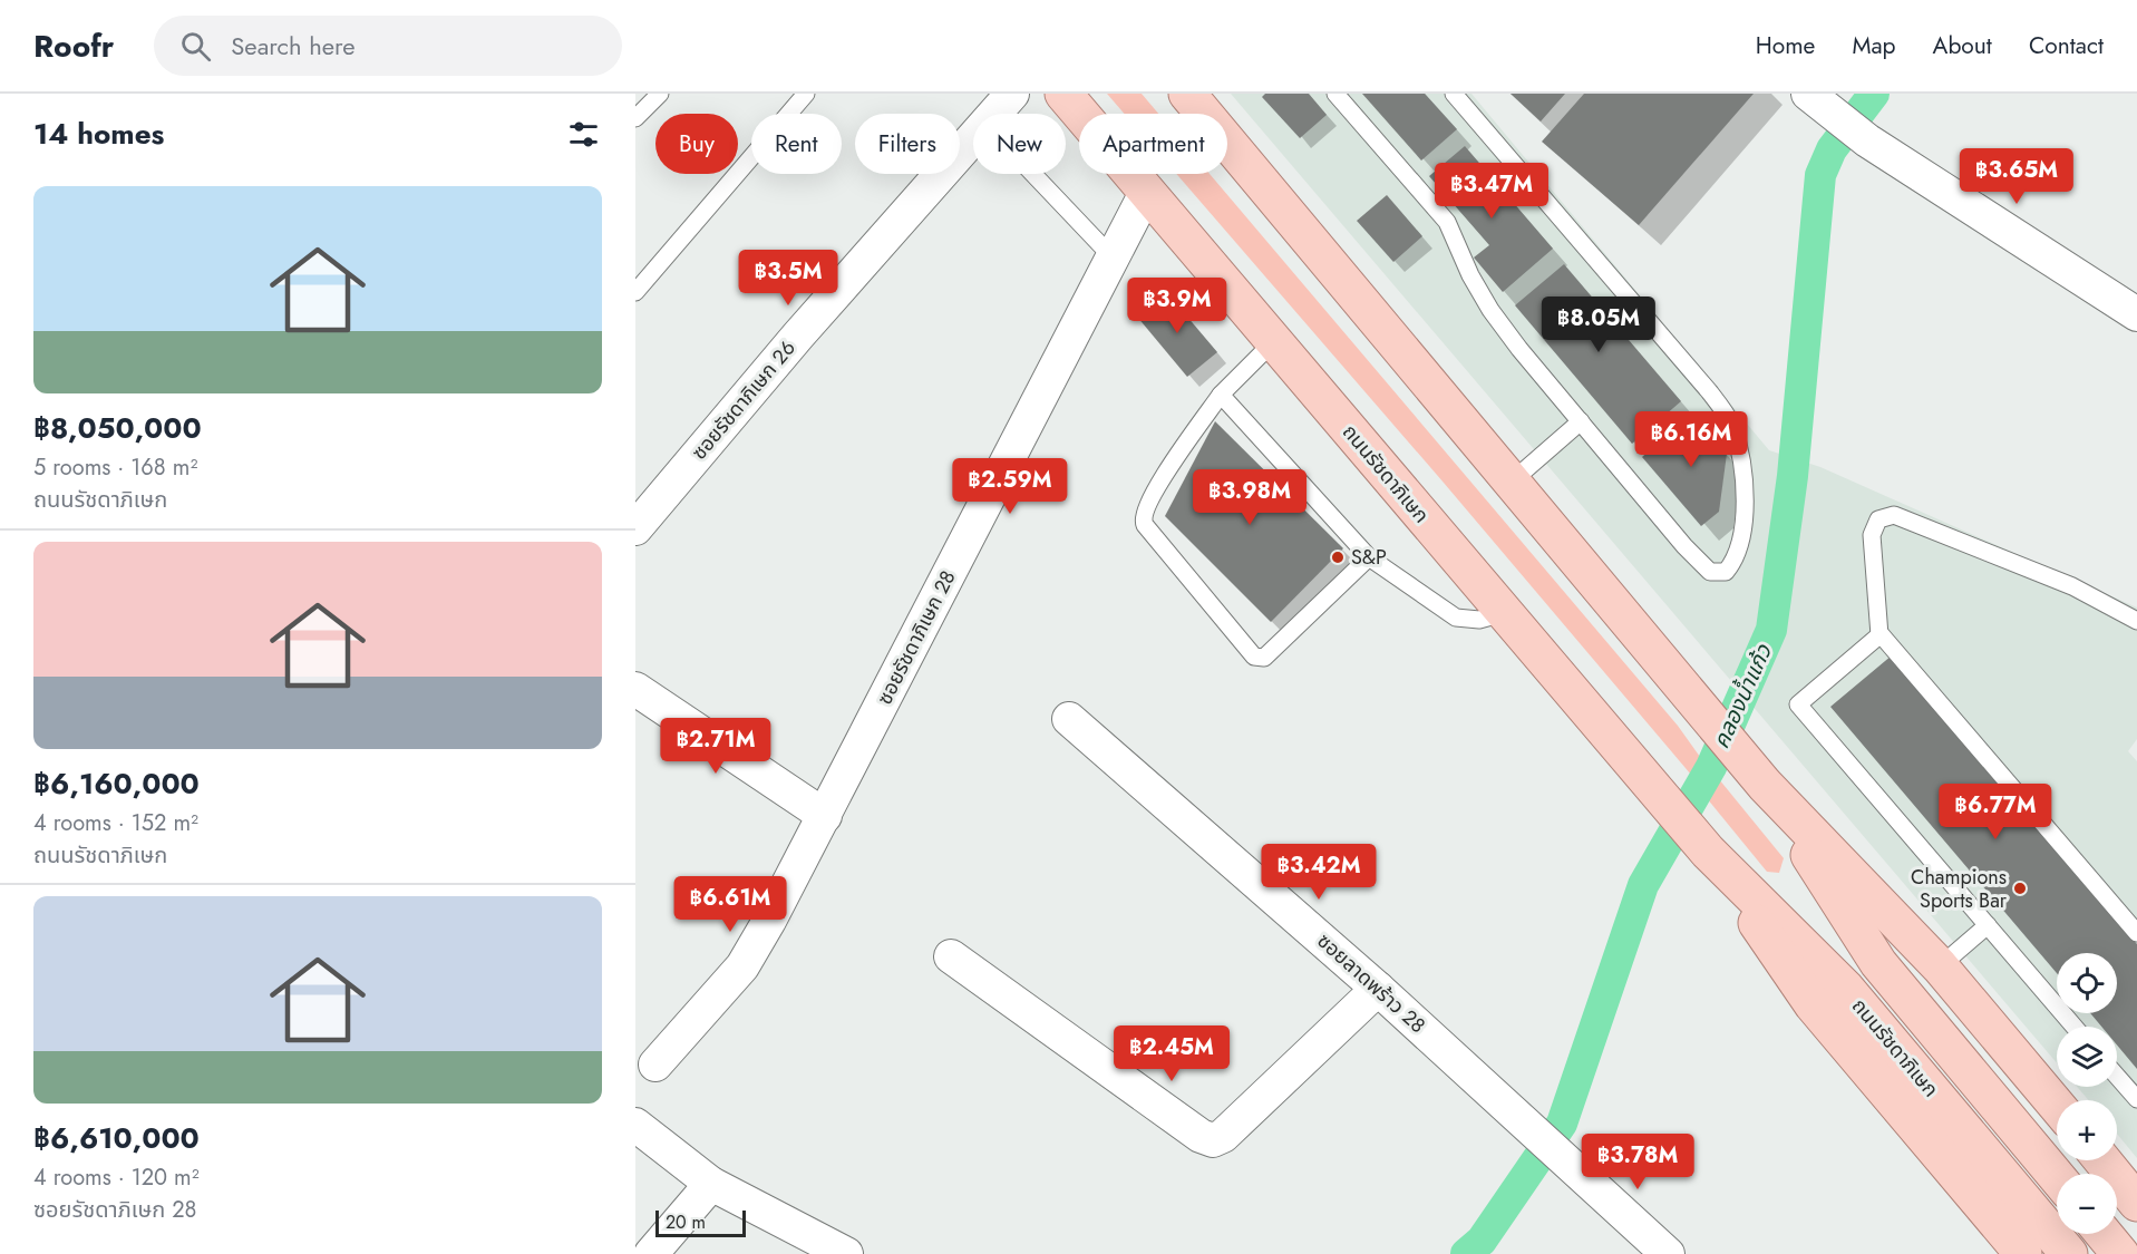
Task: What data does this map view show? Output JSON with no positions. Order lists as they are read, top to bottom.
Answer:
{
  "streets": {
    "main road": ["ถนนรัชดาภิเษก"],
    "street": ["ซอยรัชดาภิเษก 26", "ซอยรัชดาภิเษก 28", "ซอยลาดพร้าว 28"]
  },
  "crossings": [
    ["ถนนรัชดาภิเษก", "ซอยรัชดาภิเษก 28"]
  ],
  "water": ["คลองน้ำแก้ว"],
  "places": ["S&P", "Champions Sports Bar"],
  "scale_bar": "20 m",
  "page": {
    "header": "Roofr",
    "search": "Search here",
    "nav": [
      "Home",
      "Map",
      "About",
      "Contact"
    ],
    "heading": "14 homes",
    "chip": [
      "Buy",
      "Rent",
      "Filters",
      "New",
      "Apartment"
    ],
    "price": [
      "฿3.65M",
      "฿3.47M",
      "฿3.5M",
      "฿3.9M",
      "฿8.05M",
      "฿6.16M",
      "฿2.59M",
      "฿3.98M",
      "฿2.71M",
      "฿6.77M",
      "฿3.42M",
      "฿6.61M",
      "฿2.45M",
      "฿3.78M"
    ],
    "list": [
      {
        "name": "฿8,050,000",
        "note": "5 rooms · 168 m² · ถนนรัชดาภิเษก"
      },
      {
        "name": "฿6,160,000",
        "note": "4 rooms · 152 m² · ถนนรัชดาภิเษก"
      },
      {
        "name": "฿6,610,000",
        "note": "4 rooms · 120 m² · ซอยรัชดาภิเษก 28"
      }
    ],
    "map_buttons": ["+", "−"],
    "scale": "20 m"
  }
}
